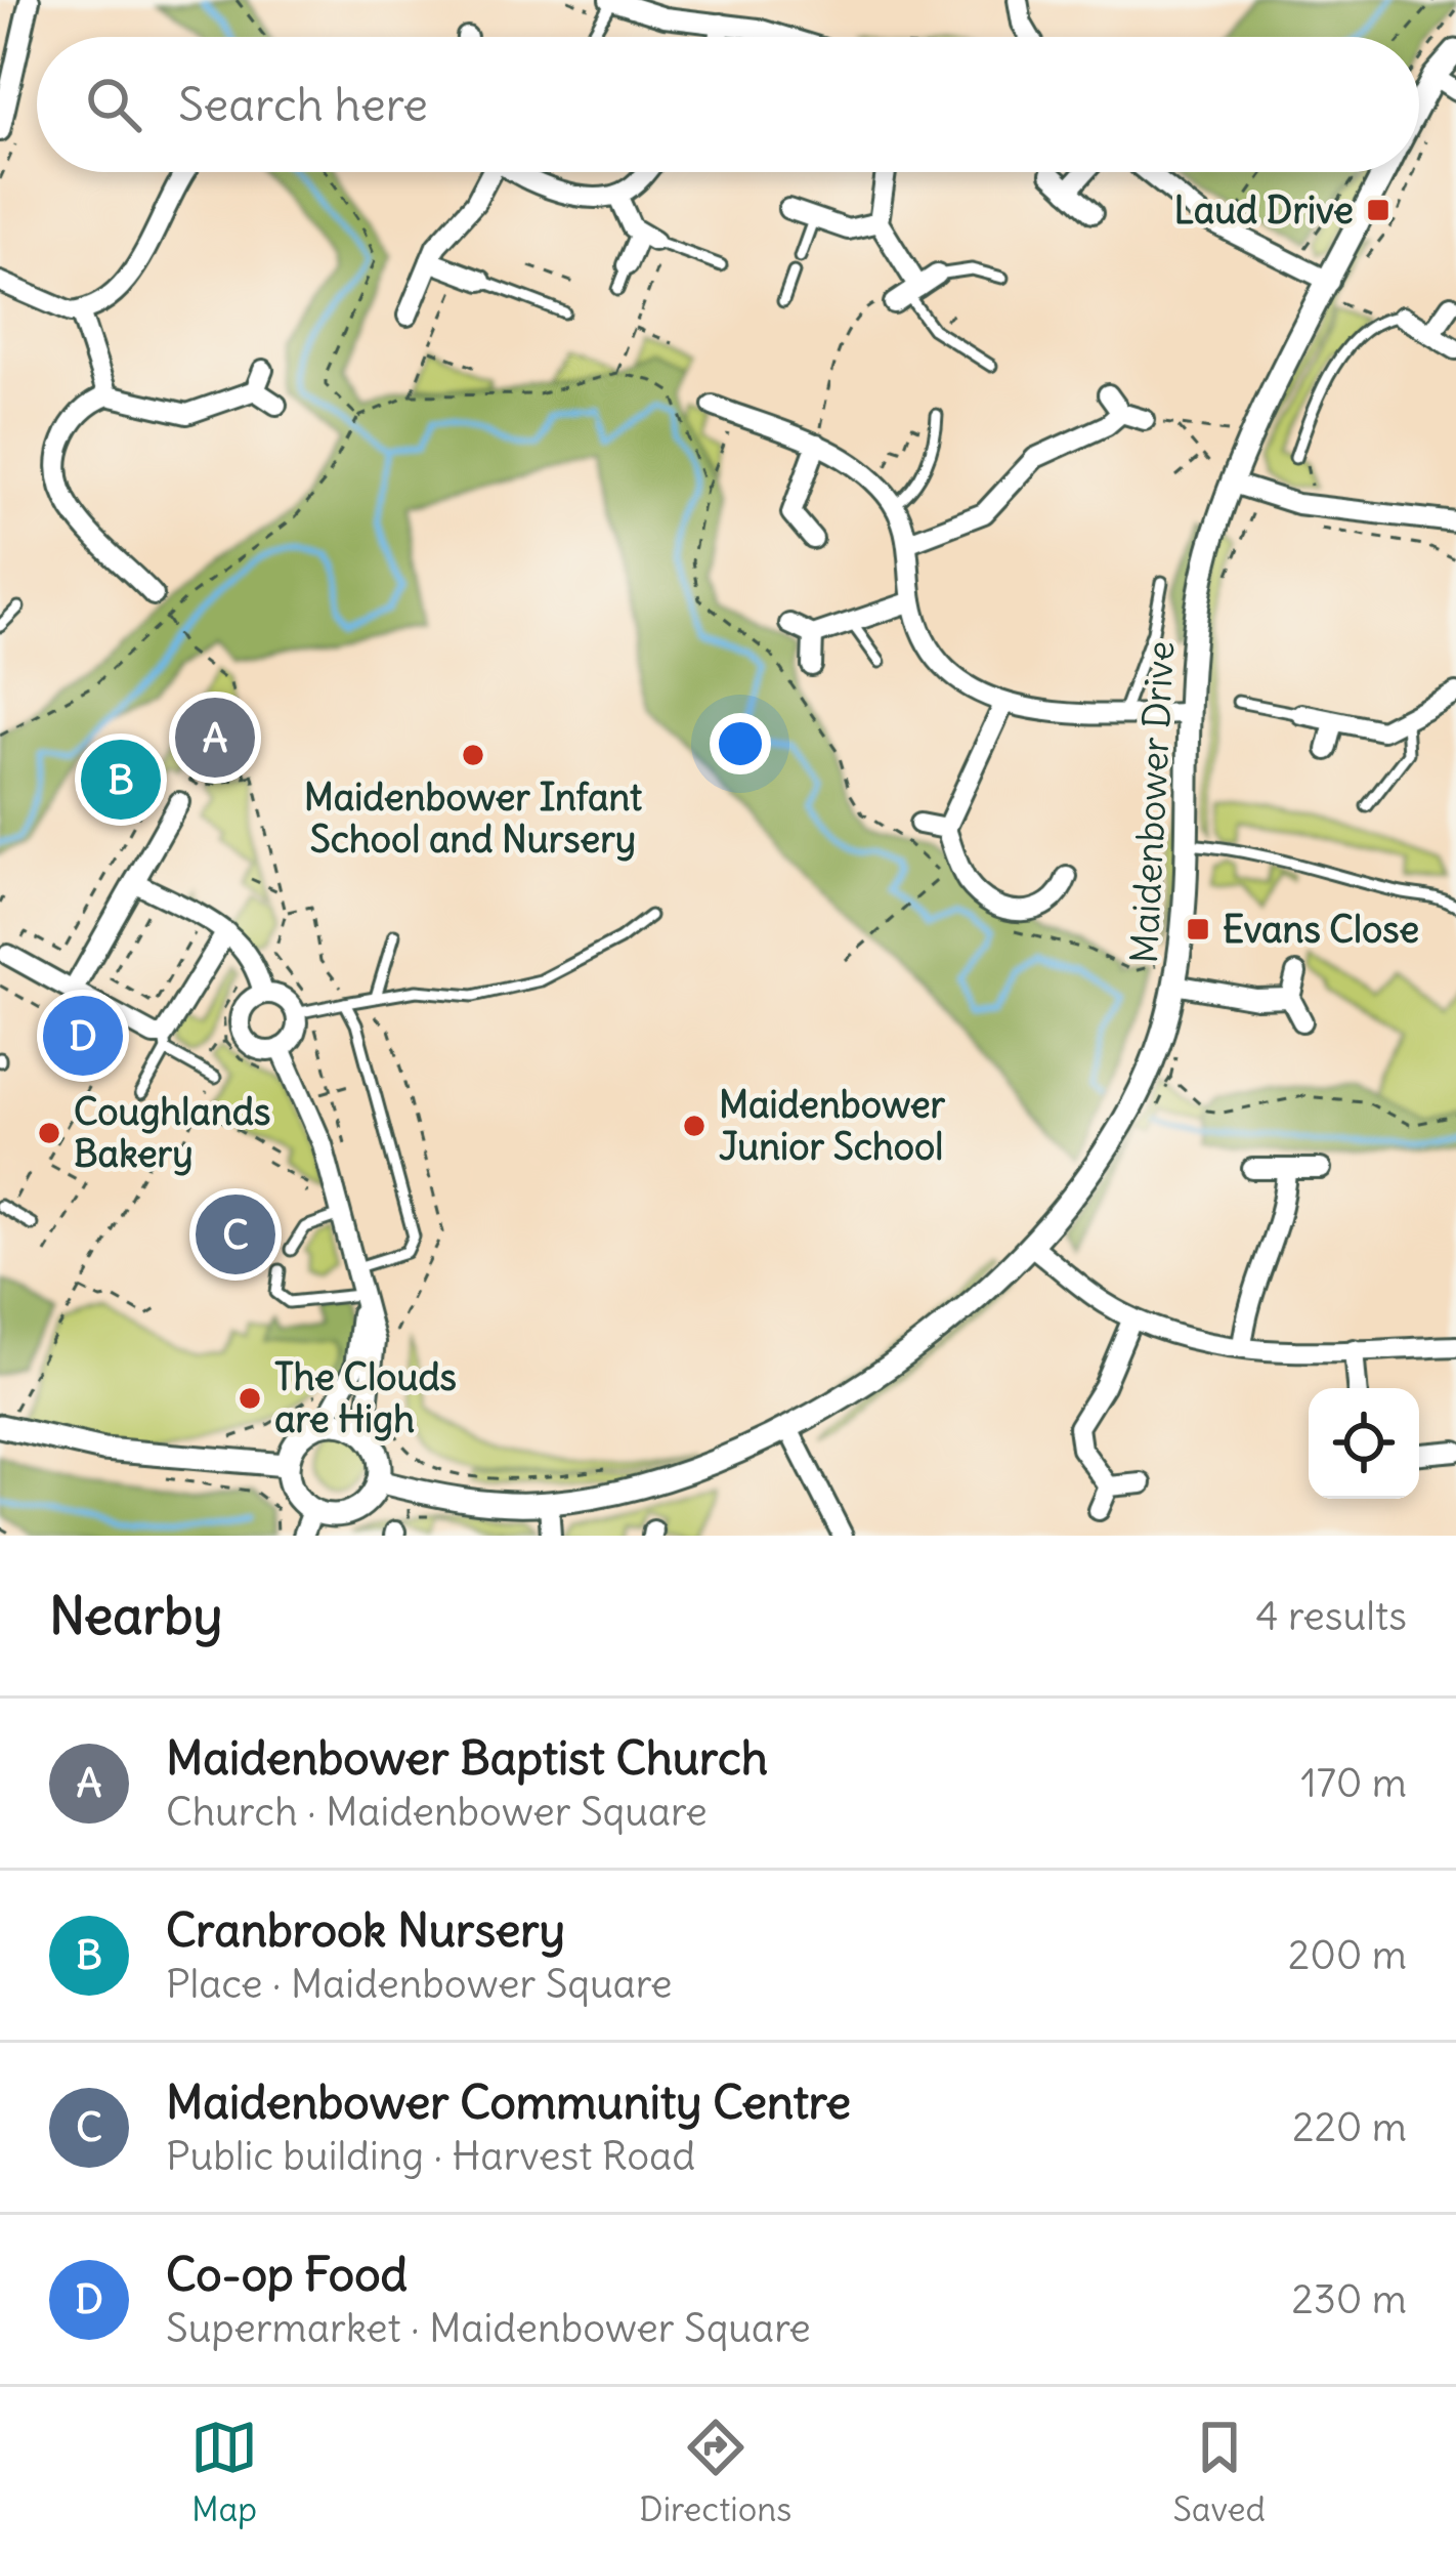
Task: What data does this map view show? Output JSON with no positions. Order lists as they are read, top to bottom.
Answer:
{
  "streets": {
    "street": ["Maidenbower Drive"]
  },
  "places": {
    "transit": ["Laud Drive", "Evans Close"],
    "other": [
      "Maidenbower Infant School and Nursery",
      "Maidenbower Junior School",
      "Coughlands Bakery",
      "The Clouds are High"
    ]
  },
  "page": {
    "search": "Search here",
    "pins": [
      "A",
      "B",
      "D",
      "C"
    ],
    "heading": ["Nearby", "4 results"],
    "list": [
      {
        "mark": "A",
        "name": "Maidenbower Baptist Church",
        "note": "Church · Maidenbower Square",
        "value": "170 m"
      },
      {
        "mark": "B",
        "name": "Cranbrook Nursery",
        "note": "Place · Maidenbower Square",
        "value": "200 m"
      },
      {
        "mark": "C",
        "name": "Maidenbower Community Centre",
        "note": "Public building · Harvest Road",
        "value": "220 m"
      },
      {
        "mark": "D",
        "name": "Co-op Food",
        "note": "Supermarket · Maidenbower Square",
        "value": "230 m"
      }
    ],
    "nav": ["Map", "Directions", "Saved"]
  }
}
